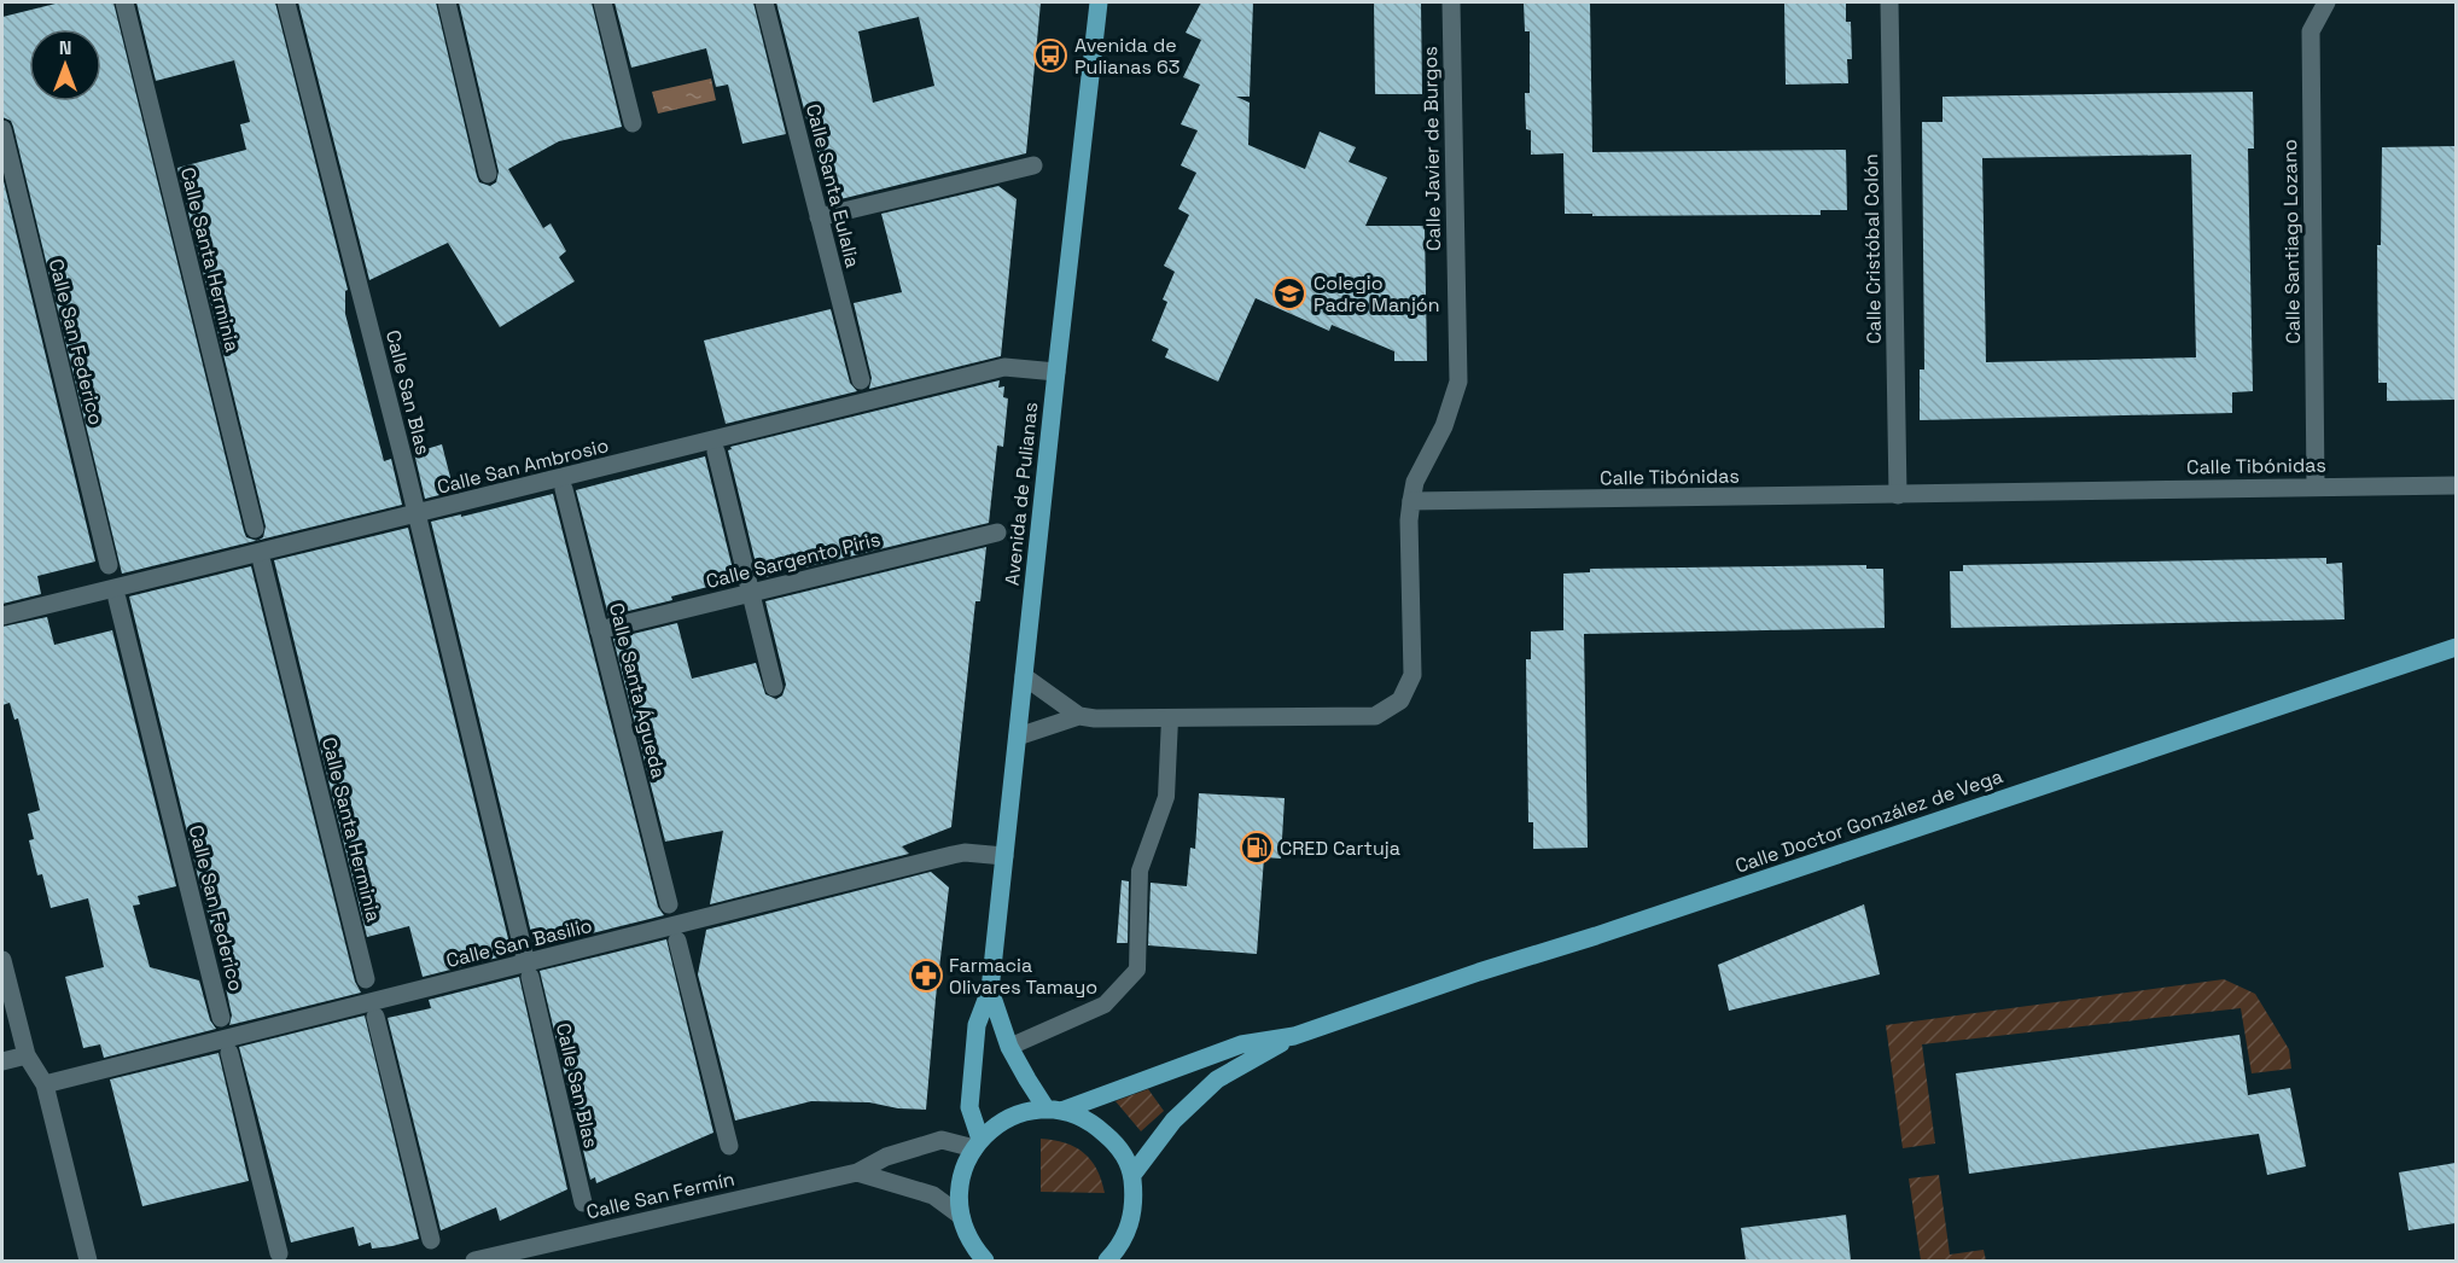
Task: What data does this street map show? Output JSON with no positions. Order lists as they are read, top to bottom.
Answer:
{
  "streets": {
    "main road": ["Avenida de Pulianas", "Calle Doctor González de Vega"],
    "street": [
      "Calle Javier de Burgos",
      "Calle Santa Eulalia",
      "Calle Santiago Lozano",
      "Calle Cristóbal Colón",
      "Calle Santa Herminia",
      "Calle San Federico",
      "Calle San Blas",
      "Calle San Ambrosio",
      "Calle Tibónidas",
      "Calle Sargento Piris",
      "Calle Santa Águeda",
      "Calle San Basilio",
      "Calle San Fermín"
    ]
  },
  "crossings": [
    ["Calle Javier de Burgos", "Calle Tibónidas"],
    ["Calle Santiago Lozano", "Calle Tibónidas"],
    ["Calle Cristóbal Colón", "Calle Tibónidas"],
    ["Calle San Blas", "Calle San Ambrosio"],
    ["Calle San Blas", "Calle San Basilio"],
    ["Calle San Ambrosio", "Avenida de Pulianas"],
    ["Avenida de Pulianas", "Calle Doctor González de Vega"],
    ["Avenida de Pulianas", "Calle San Basilio"],
    ["Avenida de Pulianas", "Calle San Fermín"],
    ["Calle Sargento Piris", "Calle Santa Águeda"],
    ["Calle Doctor González de Vega", "Calle San Fermín"]
  ],
  "places": {
    "bus stop": ["Avenida de Pulianas 63"],
    "school or university": ["Colegio Padre Manjón"],
    "fuel station": ["CRED Cartuja"],
    "pharmacy": ["Farmacia Olivares Tamayo"]
  },
  "north": "top"
}
